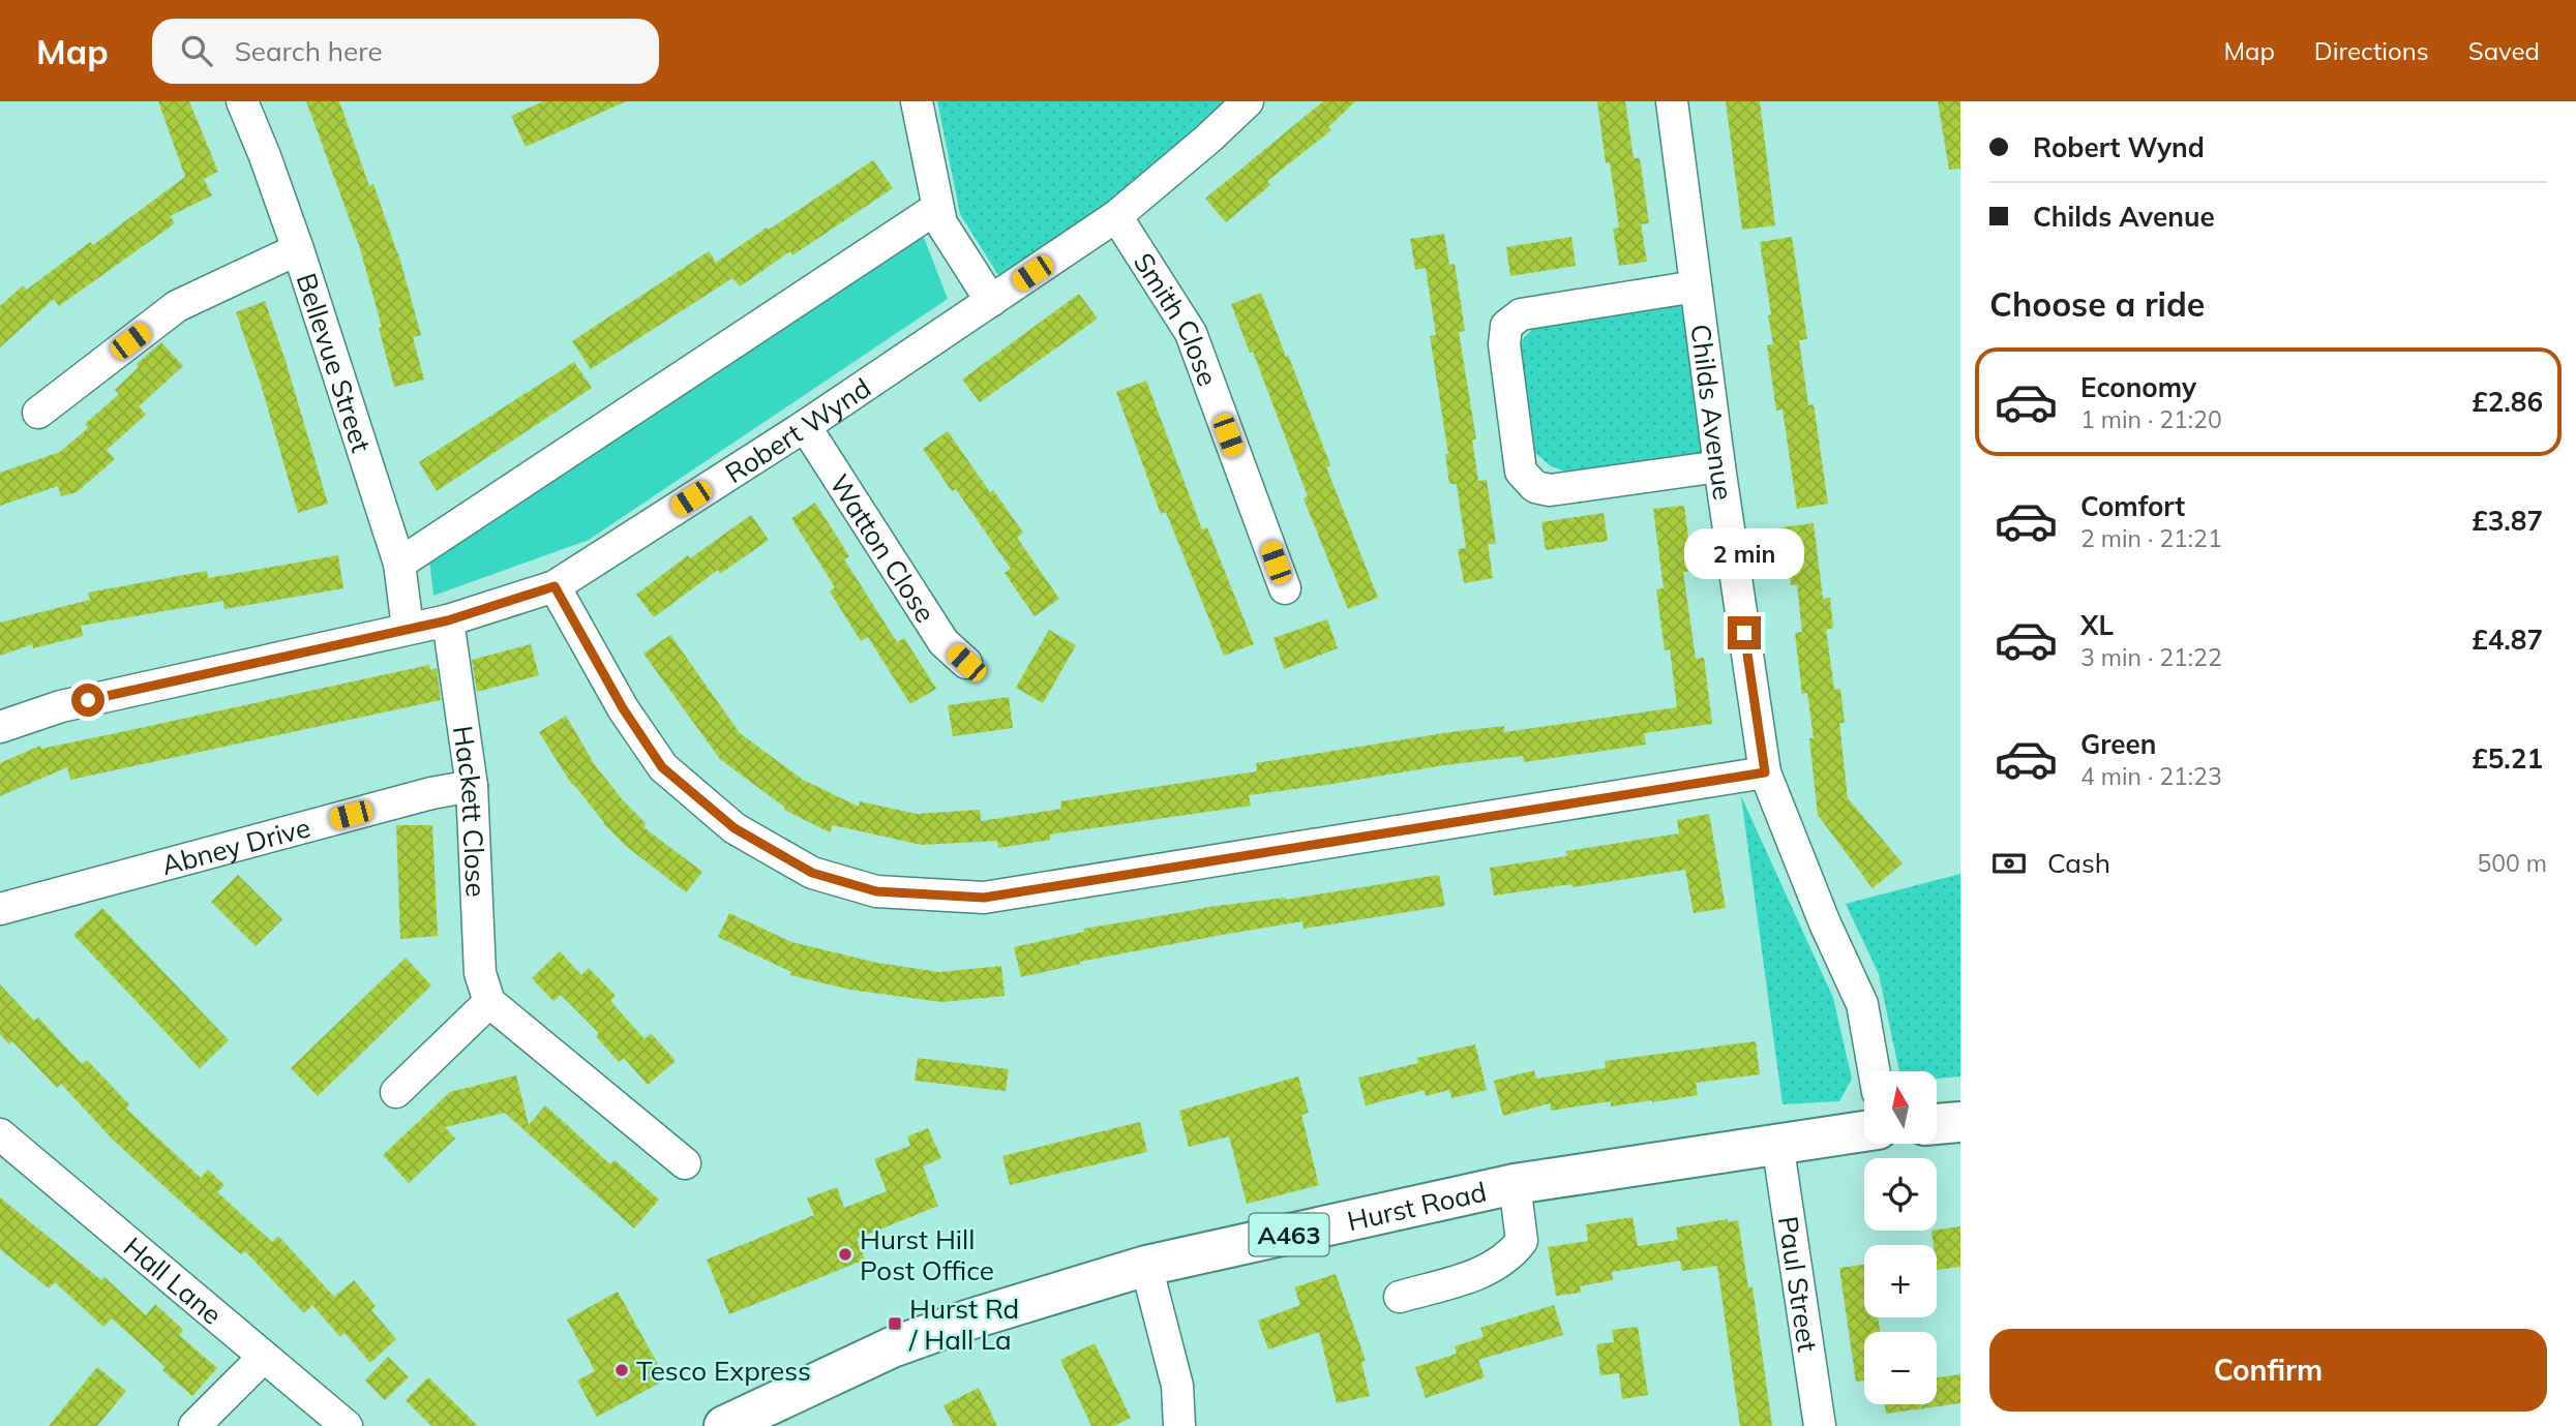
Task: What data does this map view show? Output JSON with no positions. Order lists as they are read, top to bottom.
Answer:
{
  "streets": {
    "main road": ["Hurst Road", "A463"],
    "street": [
      "Smith Close",
      "Bellevue Street",
      "Childs Avenue",
      "Robert Wynd",
      "Watton Close",
      "Hackett Close",
      "Abney Drive",
      "Hall Lane",
      "Paul Street"
    ]
  },
  "crossings": [
    ["Smith Close", "Robert Wynd"],
    ["Bellevue Street", "Robert Wynd"],
    ["Robert Wynd", "Watton Close"],
    ["Robert Wynd", "Hackett Close"],
    ["Hackett Close", "Abney Drive"],
    ["Hurst Road", "Paul Street"]
  ],
  "places": {
    "other": ["Hurst Hill Post Office", "Tesco Express"],
    "transit": ["Hurst Rd / Hall La"]
  },
  "north": "top",
  "page": {
    "header": "Map",
    "search": "Search here",
    "nav": ["Map", "Directions", "Saved"],
    "banner": ["Robert Wynd", "Childs Avenue"],
    "heading": "Choose a ride",
    "list": [
      {
        "name": "Economy",
        "note": "1 min · 21:20",
        "value": "£2.86"
      },
      {
        "name": "Comfort",
        "note": "2 min · 21:21",
        "value": "£3.87"
      },
      {
        "name": "XL",
        "note": "3 min · 21:22",
        "value": "£4.87"
      },
      {
        "name": "Green",
        "note": "4 min · 21:23",
        "value": "£5.21"
      }
    ],
    "bubble": "2 min",
    "pay": ["Cash", "500 m"],
    "map_buttons": ["+", "−"],
    "buttons": "Confirm"
  }
}
